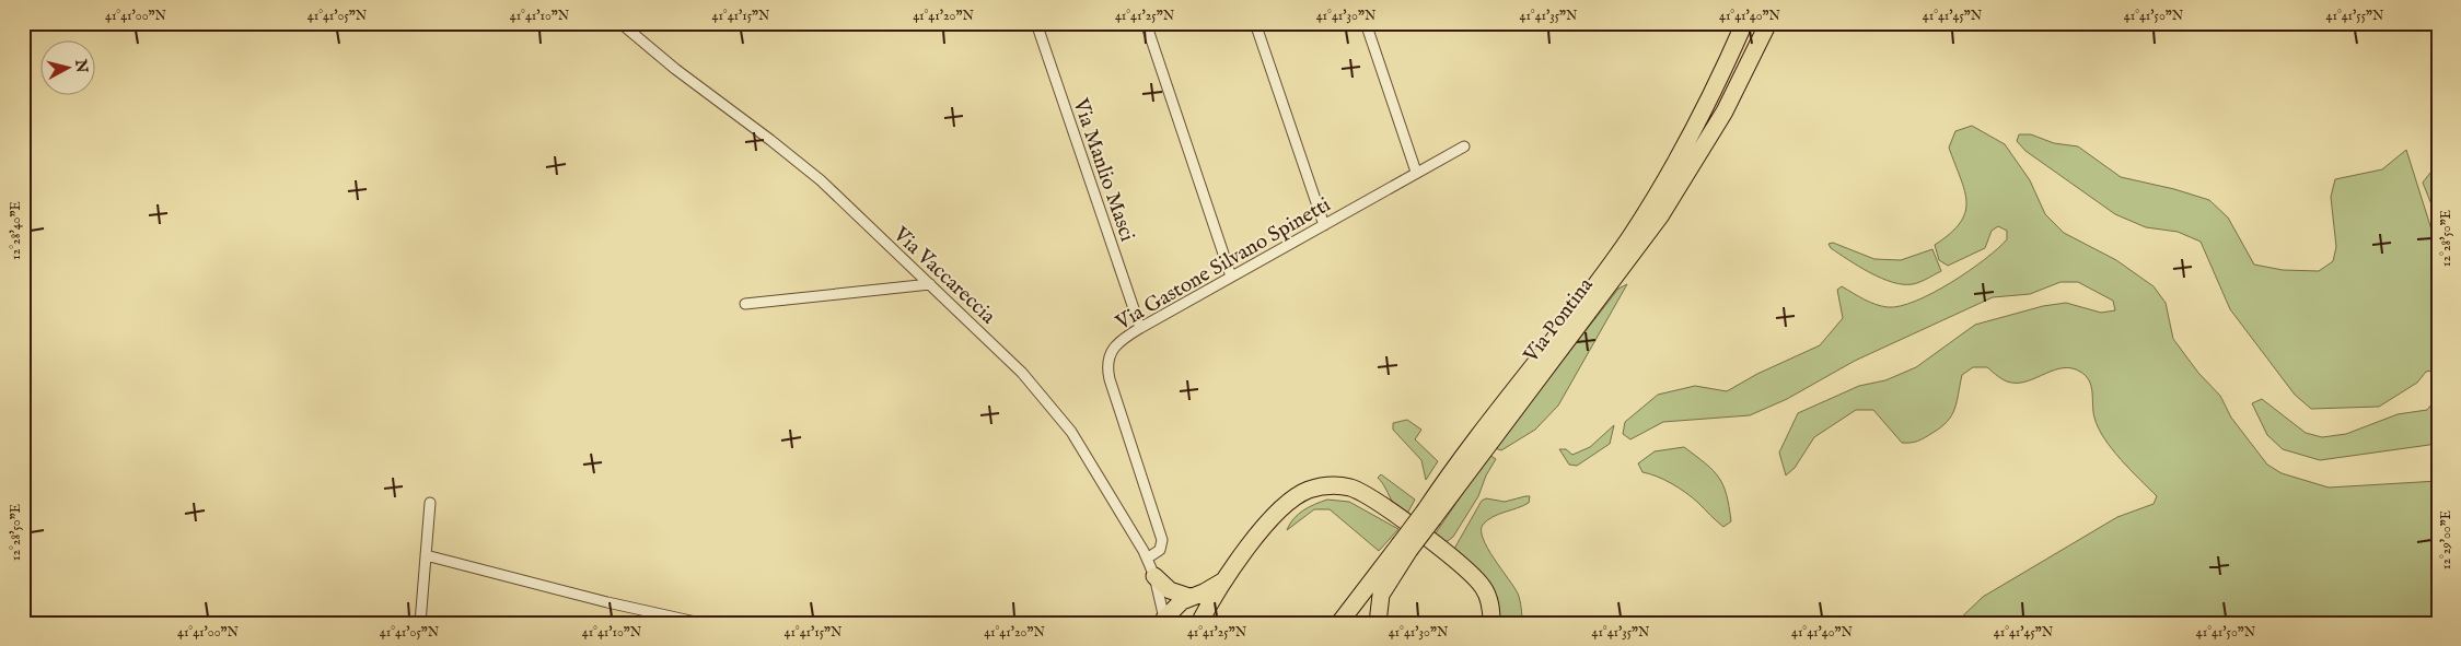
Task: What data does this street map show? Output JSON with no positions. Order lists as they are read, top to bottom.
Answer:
{
  "streets": {
    "highway": ["Via Pontina"],
    "street": ["Via Manlio Masci", "Via Gastone Silvano Spinetti", "Via Vaccareccia"]
  },
  "crossings": [
    ["Via Manlio Masci", "Via Gastone Silvano Spinetti"],
    ["Via Gastone Silvano Spinetti", "Via Vaccareccia"]
  ],
  "north": "right",
  "coordinates": [
    "41°41'00\"N",
    "41°41'05\"N",
    "41°41'10\"N",
    "41°41'15\"N",
    "41°41'20\"N",
    "41°41'25\"N",
    "41°41'30\"N",
    "41°41'35\"N",
    "41°41'40\"N",
    "41°41'45\"N",
    "41°41'50\"N",
    "41°41'55\"N",
    "12°28'40\"E",
    "12°28'50\"E",
    "12°29'00\"E"
  ]
}
